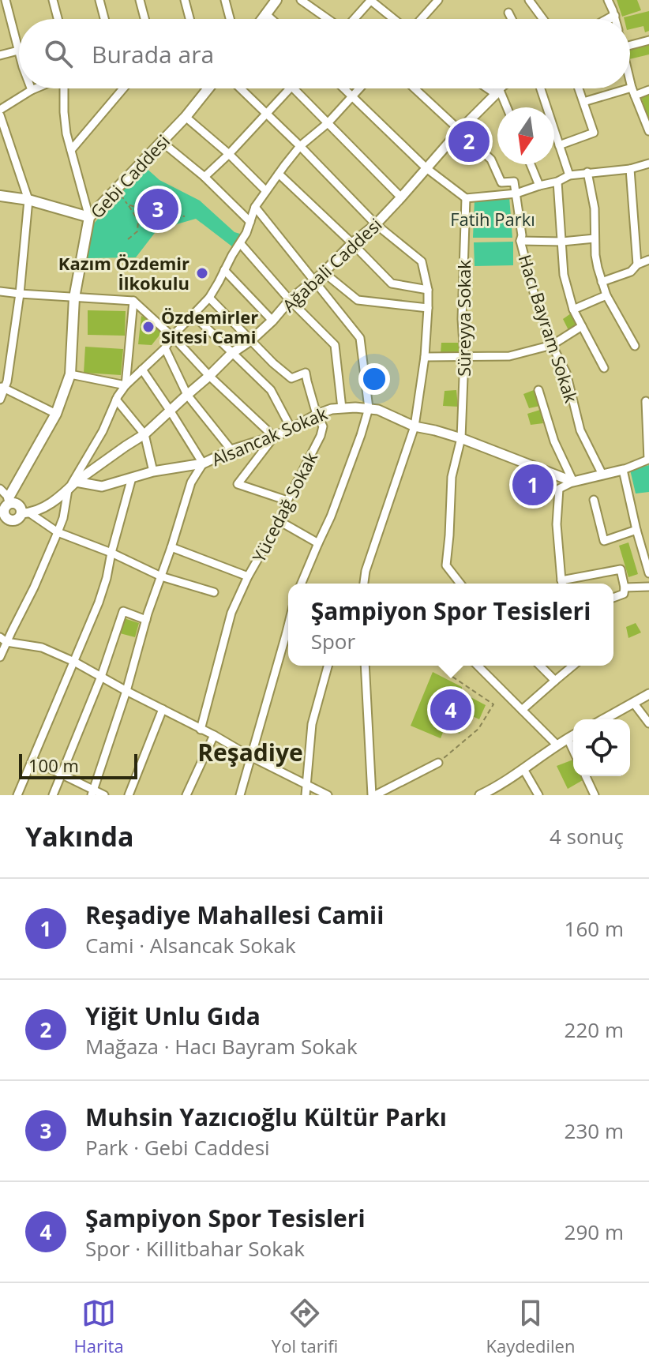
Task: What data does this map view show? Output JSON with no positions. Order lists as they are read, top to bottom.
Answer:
{
  "streets": {
    "main road": ["Gebi Caddesi"],
    "street": [
      "Ağabali Caddesi",
      "Süreyya Sokak",
      "Hacı Bayram Sokak",
      "Alsancak Sokak",
      "Yücedağ Sokak"
    ]
  },
  "crossings": [
    ["Ağabali Caddesi", "Alsancak Sokak"],
    ["Ağabali Caddesi", "Yücedağ Sokak"],
    ["Süreyya Sokak", "Alsancak Sokak"],
    ["Alsancak Sokak", "Yücedağ Sokak"]
  ],
  "districts": ["Reşadiye"],
  "parks": ["Fatih Parkı"],
  "places": ["Kazım Özdemir İlkokulu", "Özdemirler Sitesi Cami"],
  "scale_bar": "100 m",
  "north": "bottom",
  "page": {
    "search": "Burada ara",
    "pins": [
      "2",
      "3",
      "1",
      "4"
    ],
    "popup": ["Şampiyon Spor Tesisleri", "Spor"],
    "scale": "100 m",
    "heading": ["Yakında", "4 sonuç"],
    "list": [
      {
        "mark": "1",
        "name": "Reşadiye Mahallesi Camii",
        "note": "Cami · Alsancak Sokak",
        "value": "160 m"
      },
      {
        "mark": "2",
        "name": "Yiğit Unlu Gıda",
        "note": "Mağaza · Hacı Bayram Sokak",
        "value": "220 m"
      },
      {
        "mark": "3",
        "name": "Muhsin Yazıcıoğlu Kültür Parkı",
        "note": "Park · Gebi Caddesi",
        "value": "230 m"
      },
      {
        "mark": "4",
        "name": "Şampiyon Spor Tesisleri",
        "note": "Spor · Killitbahar Sokak",
        "value": "290 m"
      }
    ],
    "nav": ["Harita", "Yol tarifi", "Kaydedilen"]
  }
}
